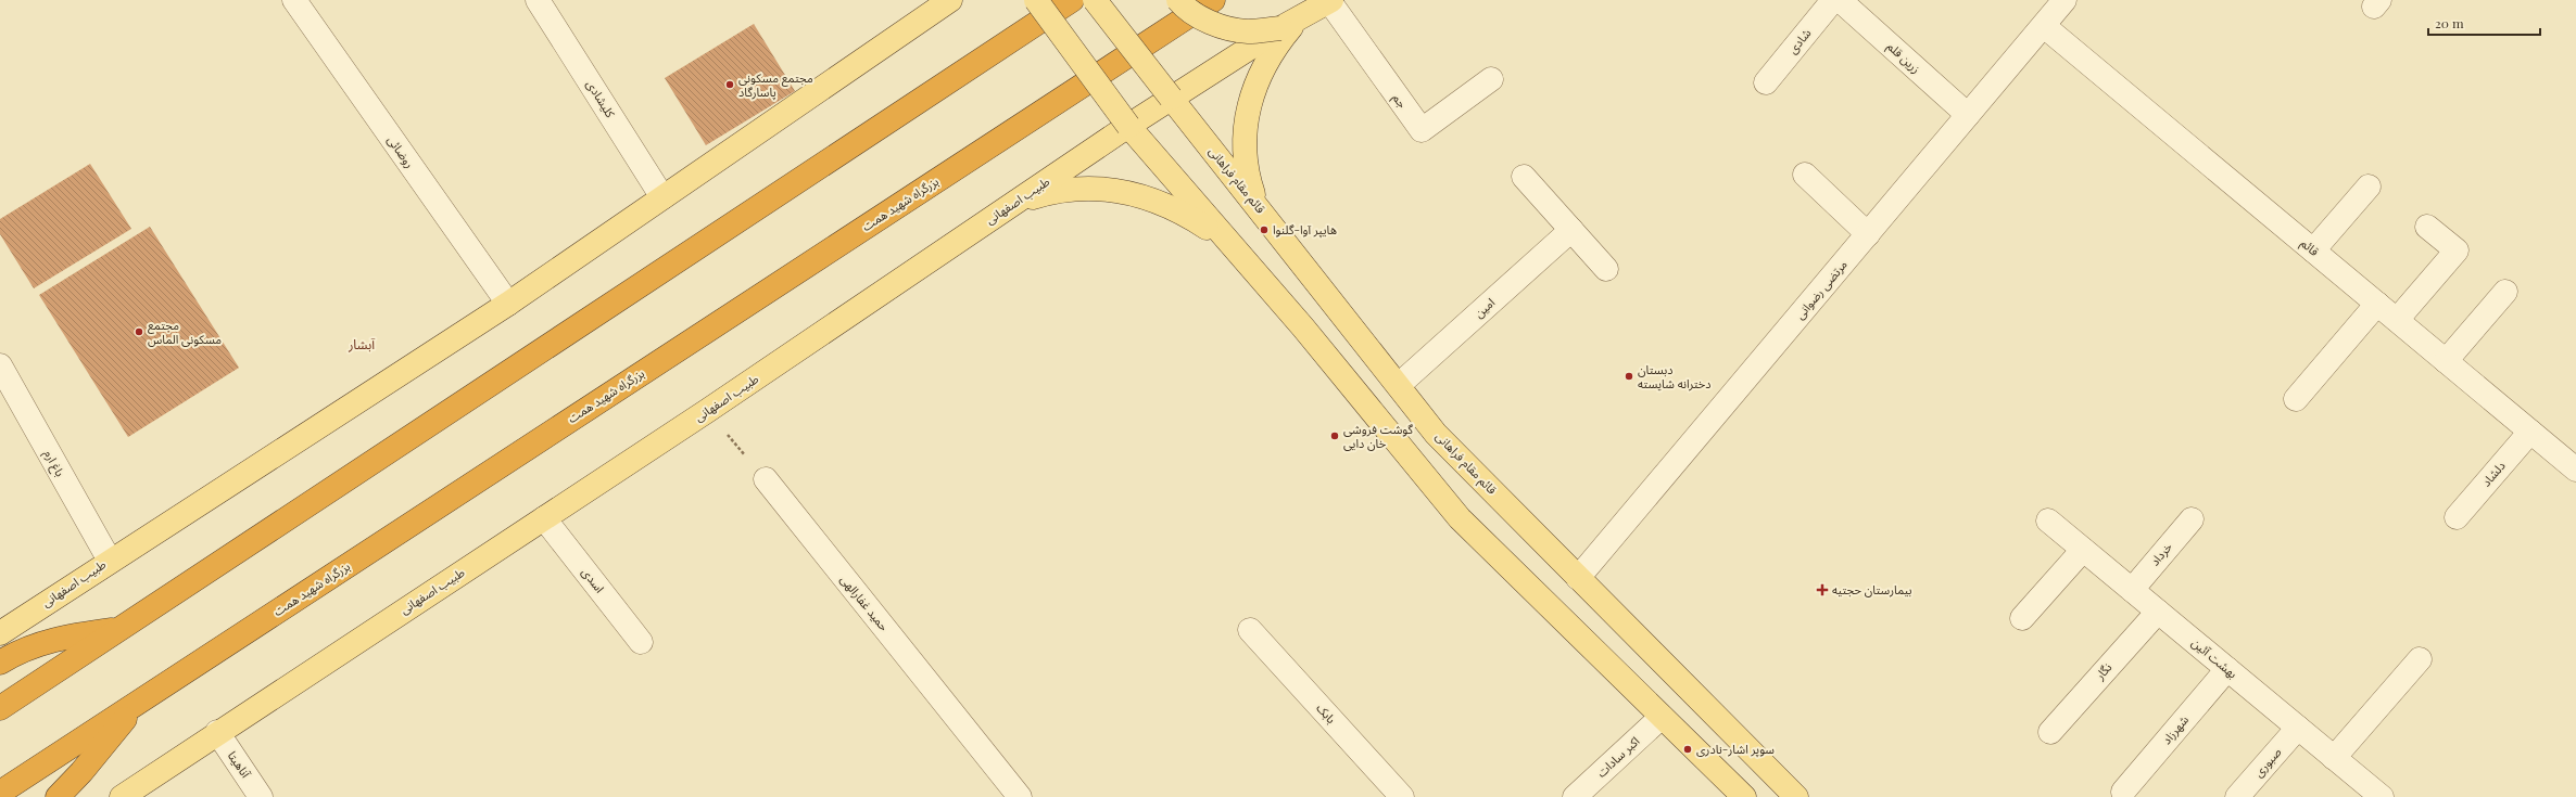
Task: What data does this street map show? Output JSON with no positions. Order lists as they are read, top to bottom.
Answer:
{
  "streets": {
    "highway": ["بزرگراه شهید همت"],
    "main road": ["قائم مقام فراهانی", "طبیب اصفهانی"],
    "street": [
      "شادی",
      "زرین قلم",
      "کلیشادی",
      "جم",
      "روضائی",
      "قائم",
      "مرتضی رضوانی",
      "امین",
      "باغ ارم",
      "دلشاد",
      "خرداد",
      "اسدی",
      "حمید غفارالهی",
      "بهشت آئین",
      "نگار",
      "بابک",
      "شهرزاد",
      "اکبر سادات",
      "صبوری",
      "آناهیتا"
    ]
  },
  "crossings": [
    ["شادی", "زرین قلم"],
    ["زرین قلم", "مرتضی رضوانی"],
    ["کلیشادی", "طبیب اصفهانی"],
    ["جم", "طبیب اصفهانی"],
    ["روضائی", "طبیب اصفهانی"],
    ["قائم مقام فراهانی", "طبیب اصفهانی"],
    ["قائم مقام فراهانی", "مرتضی رضوانی"],
    ["قائم مقام فراهانی", "امین"],
    ["طبیب اصفهانی", "باغ ارم"],
    ["طبیب اصفهانی", "اسدی"],
    ["طبیب اصفهانی", "آناهیتا"],
    ["قائم", "مرتضی رضوانی"],
    ["قائم", "دلشاد"],
    ["خرداد", "بهشت آئین"],
    ["بهشت آئین", "نگار"],
    ["بهشت آئین", "شهرزاد"],
    ["بهشت آئین", "صبوری"]
  ],
  "districts": ["آبشار"],
  "places": {
    "other": [
      "مجتمع مسکونی پاسارگاد",
      "هایپر آوا-گلنوا",
      "مجتمع مسکونی الماس",
      "دبستان دخترانه شایسته",
      "گوشت فروشی خان دایی",
      "سوپر اشار-نادری"
    ],
    "health": ["بیمارستان حجتیه"]
  },
  "scale_bar": "20 m"
}
